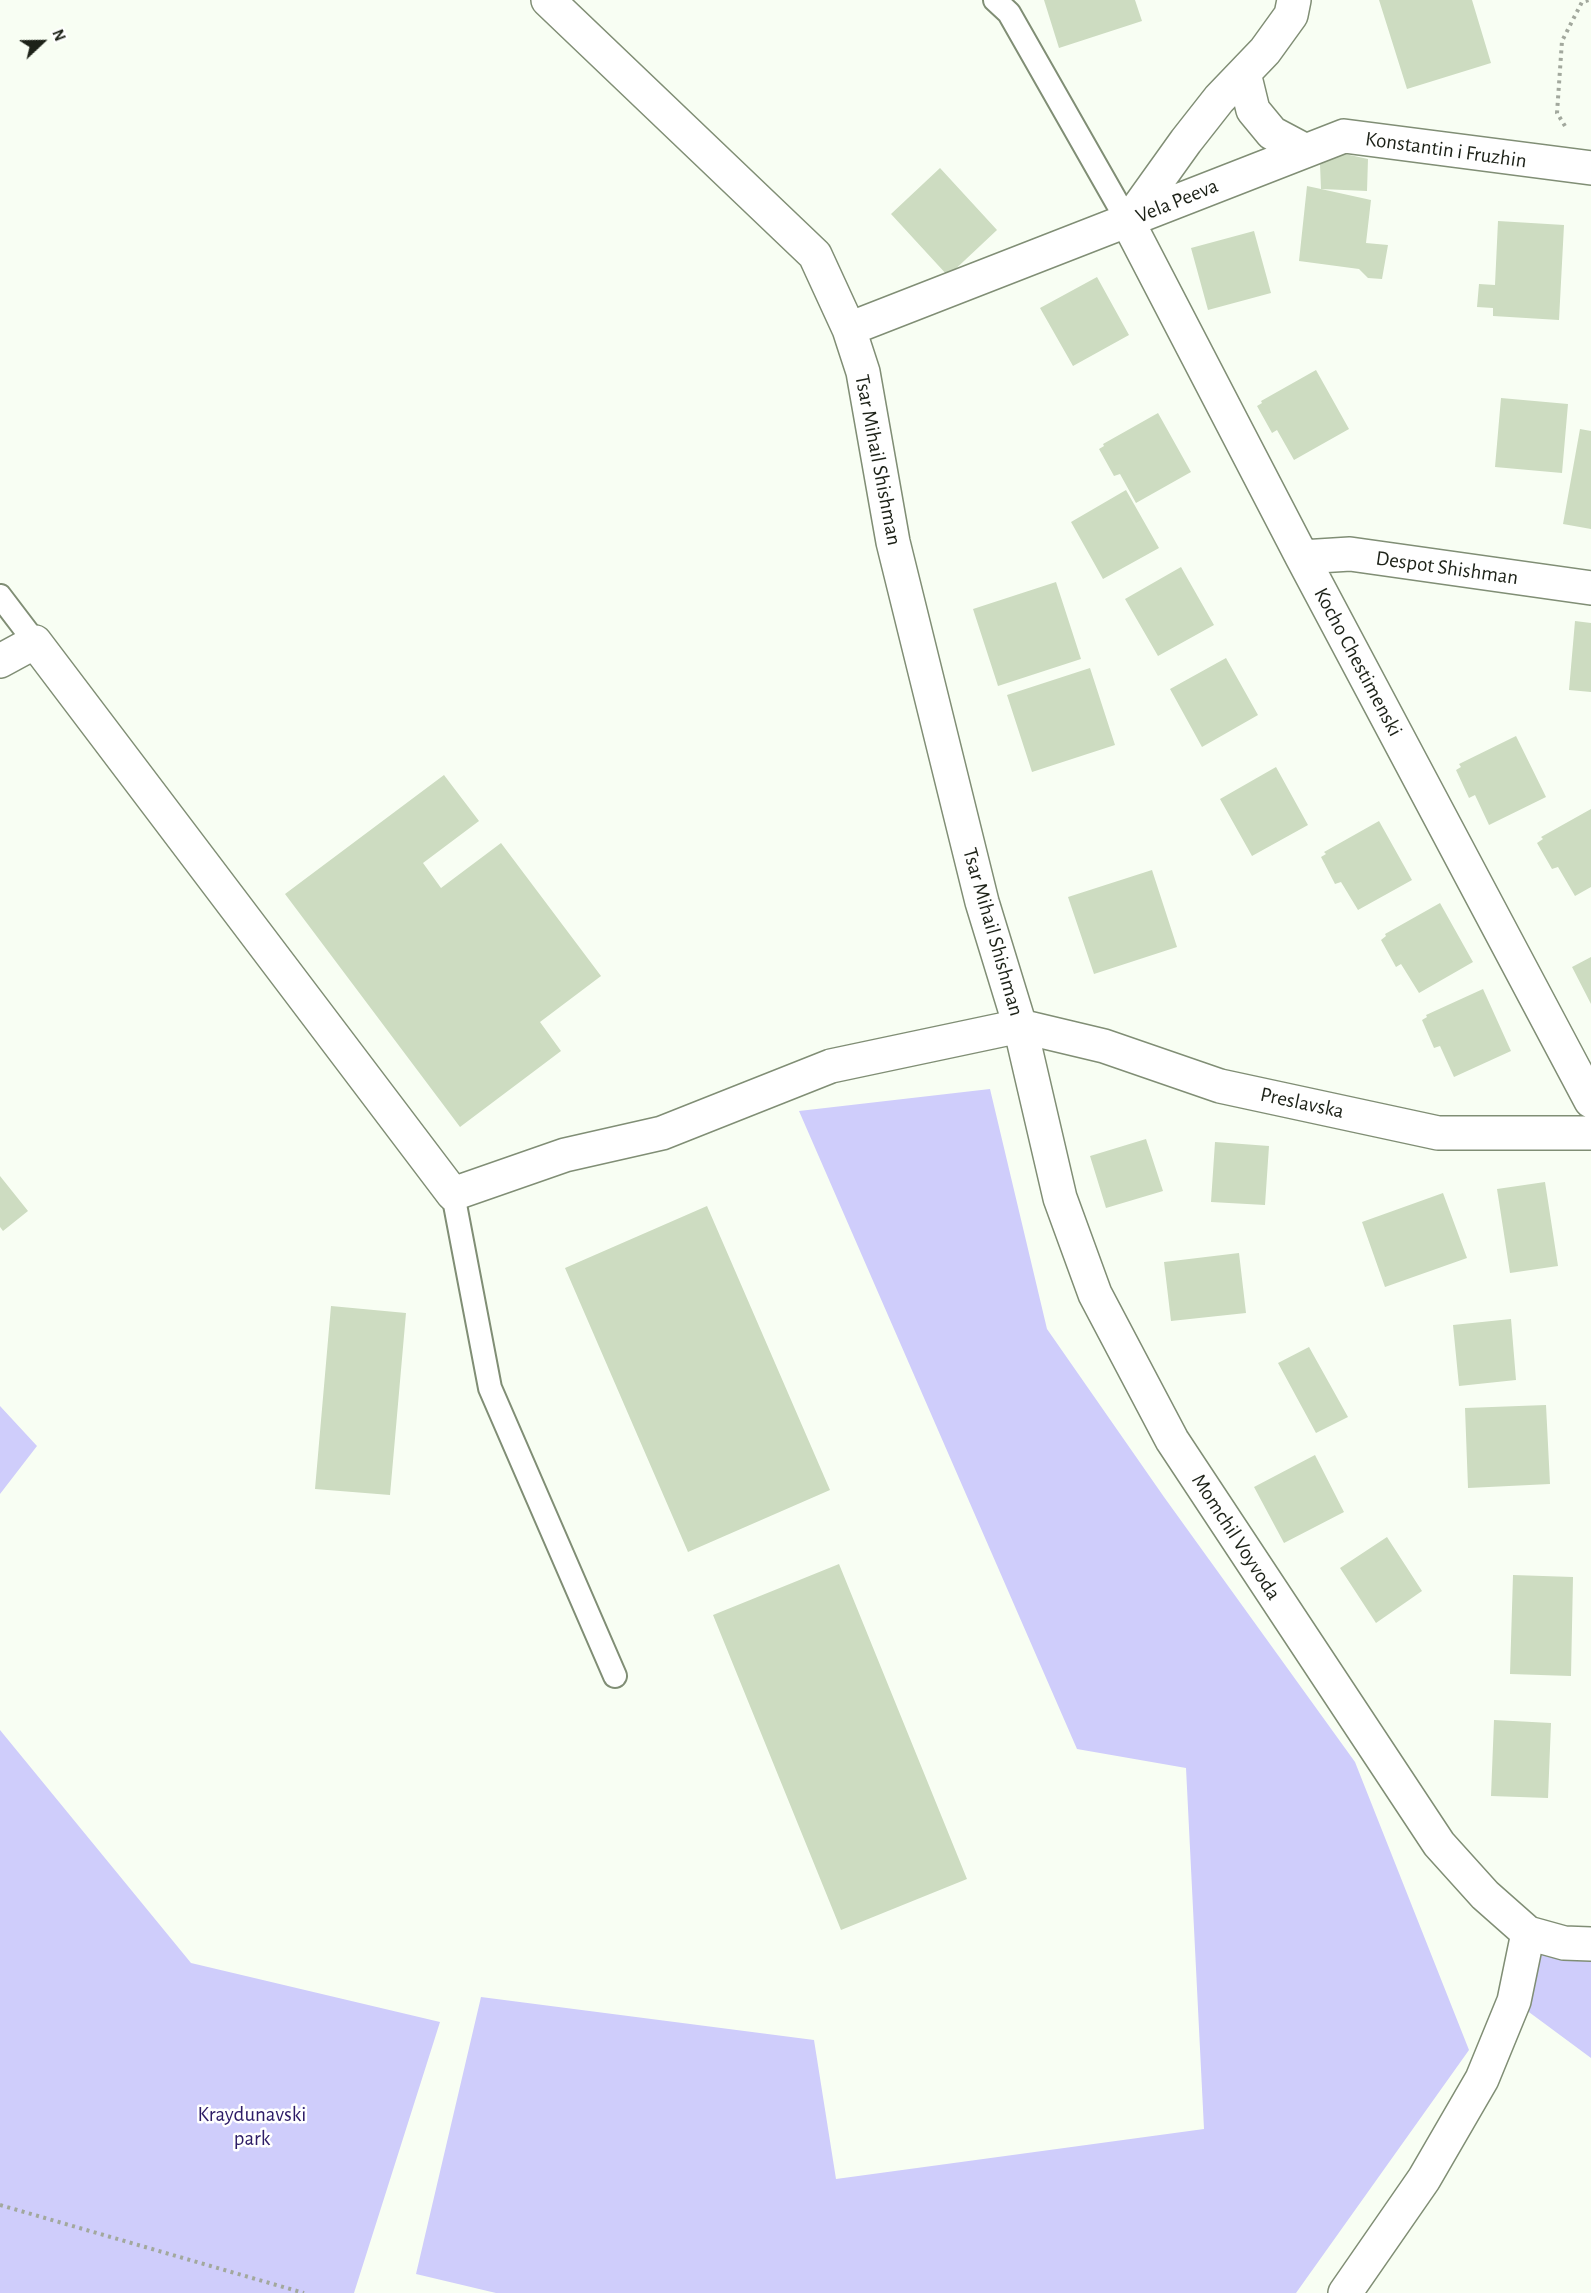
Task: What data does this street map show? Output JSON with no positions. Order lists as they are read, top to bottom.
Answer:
{
  "streets": {
    "street": [
      "Konstantin i Fruzhin",
      "Vela Peeva",
      "Tsar Mihail Shishman",
      "Despot Shishman",
      "Kocho Chestimenski",
      "Preslavska",
      "Momchil Voyvoda"
    ]
  },
  "crossings": [
    ["Konstantin i Fruzhin", "Vela Peeva"],
    ["Vela Peeva", "Kocho Chestimenski"],
    ["Tsar Mihail Shishman", "Preslavska"],
    ["Tsar Mihail Shishman", "Momchil Voyvoda"],
    ["Despot Shishman", "Kocho Chestimenski"],
    ["Preslavska", "Momchil Voyvoda"]
  ],
  "parks": ["Kraydunavski park"],
  "north": "right"
}
